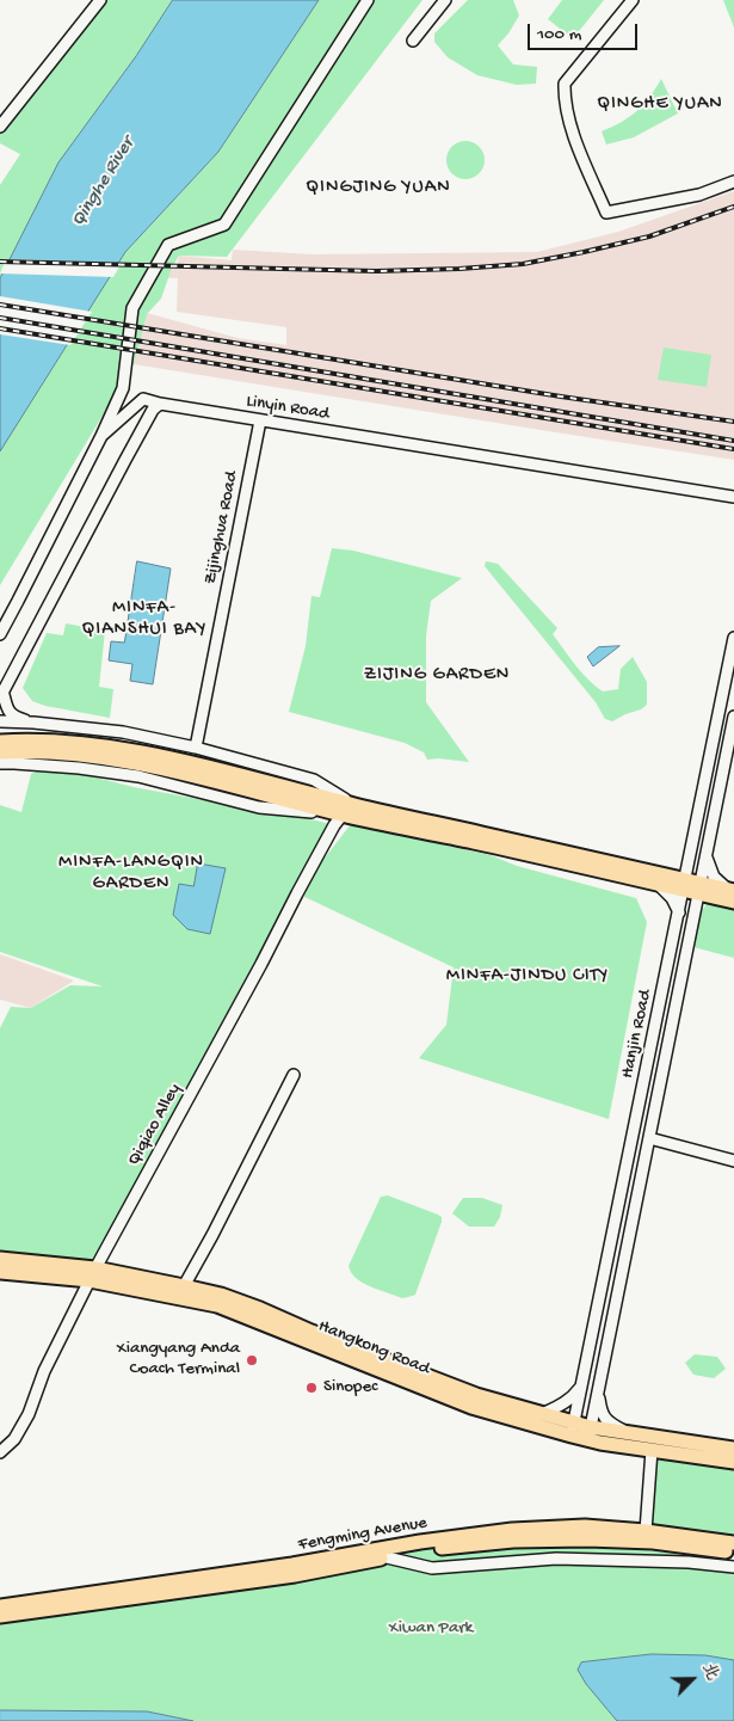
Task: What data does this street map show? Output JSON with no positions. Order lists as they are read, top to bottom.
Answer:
{
  "streets": {
    "main road": ["Hangkong Road", "Fengming Avenue"],
    "street": [
      "Linyin Road",
      "Zijinghua Road",
      "Hanjin Road",
      "Qiqiao Alley"
    ]
  },
  "crossings": [
    ["Linyin Road", "Zijinghua Road"],
    ["Hanjin Road", "Hangkong Road"],
    ["Qiqiao Alley", "Hangkong Road"]
  ],
  "districts": [
    "QINGHE YUAN",
    "QINGJING YUAN",
    "MINFA- QIANSHUI BAY",
    "ZIJING GARDEN",
    "MINFA-LANGQIN GARDEN",
    "MINFA-JINDU CITY"
  ],
  "water": ["Qinghe River"],
  "parks": ["Xiwan Park"],
  "places": ["Xiangyang Anda Coach Terminal", "Sinopec"],
  "scale_bar": "100 m",
  "north": "top right"
}
